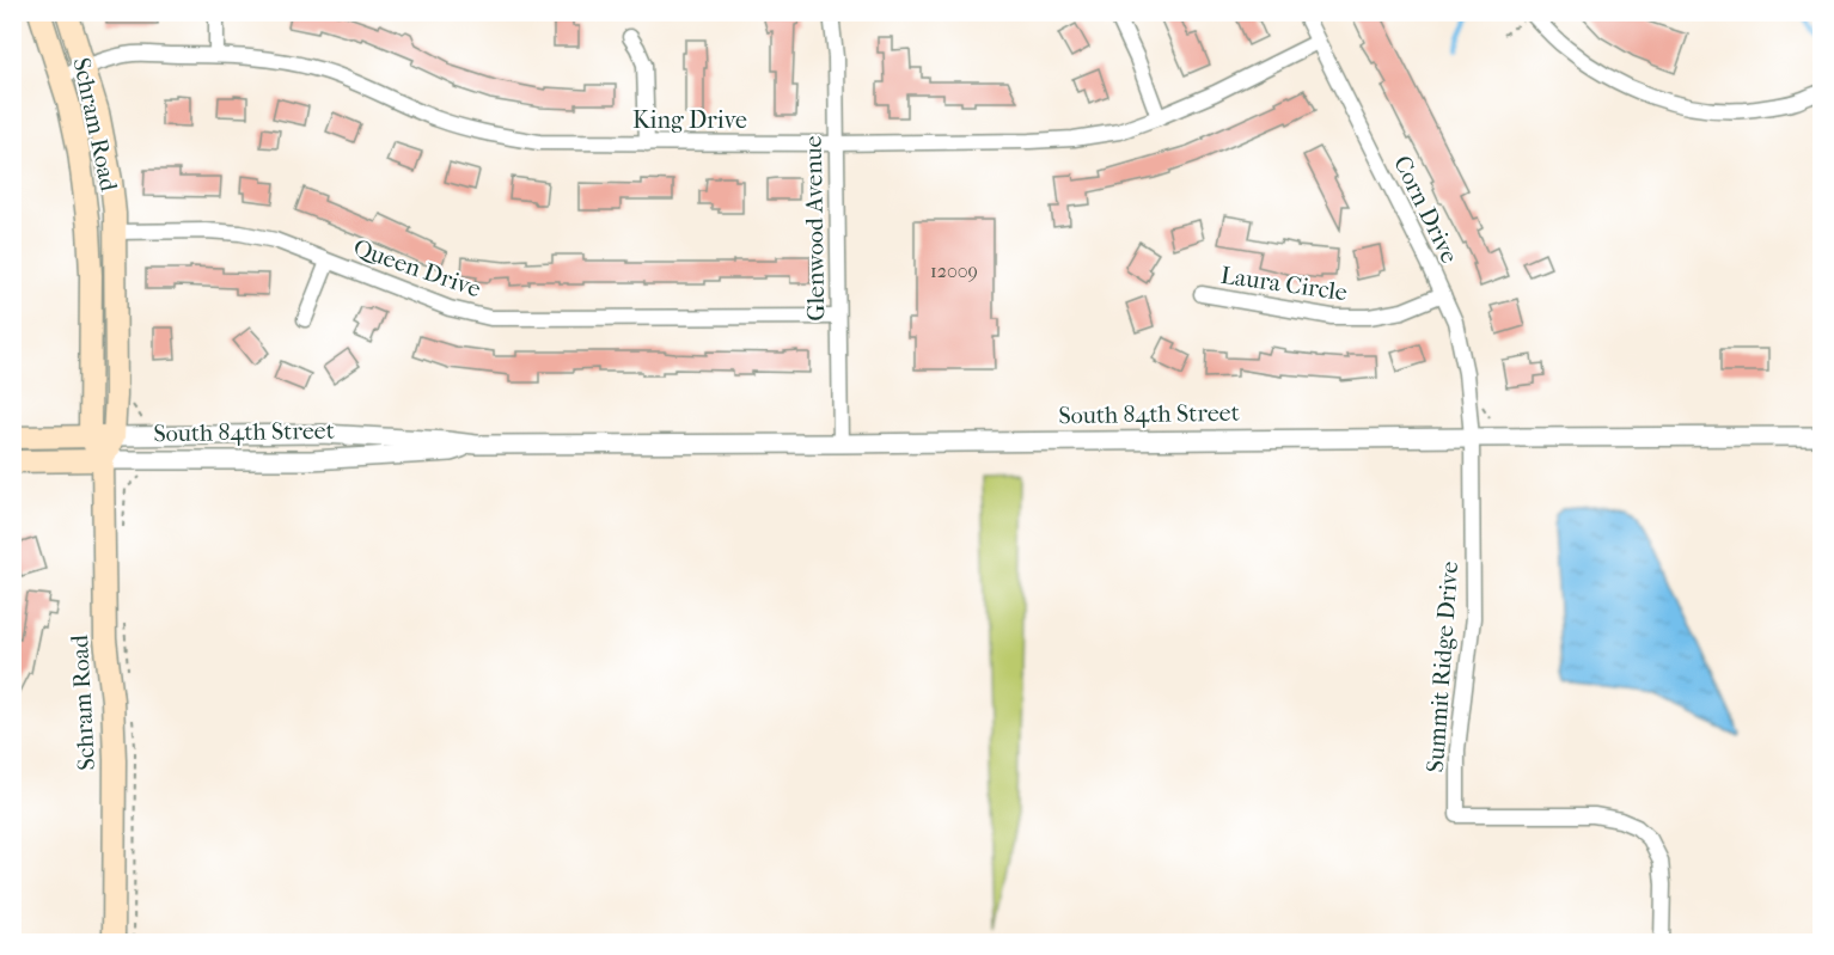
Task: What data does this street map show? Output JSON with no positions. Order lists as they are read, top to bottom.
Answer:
{
  "streets": {
    "main road": ["Schram Road", "South 84th Street"],
    "street": [
      "King Drive",
      "Corn Drive",
      "Glenwood Avenue",
      "Queen Drive",
      "Laura Circle",
      "Summit Ridge Drive"
    ]
  },
  "crossings": [
    ["King Drive", "Schram Road"],
    ["King Drive", "Corn Drive"],
    ["King Drive", "Glenwood Avenue"],
    ["Schram Road", "Queen Drive"],
    ["Schram Road", "South 84th Street"],
    ["Corn Drive", "Laura Circle"],
    ["Corn Drive", "South 84th Street"],
    ["Corn Drive", "Summit Ridge Drive"],
    ["Glenwood Avenue", "Queen Drive"],
    ["Glenwood Avenue", "South 84th Street"],
    ["South 84th Street", "Summit Ridge Drive"]
  ],
  "house_numbers": ["12009"]
}
